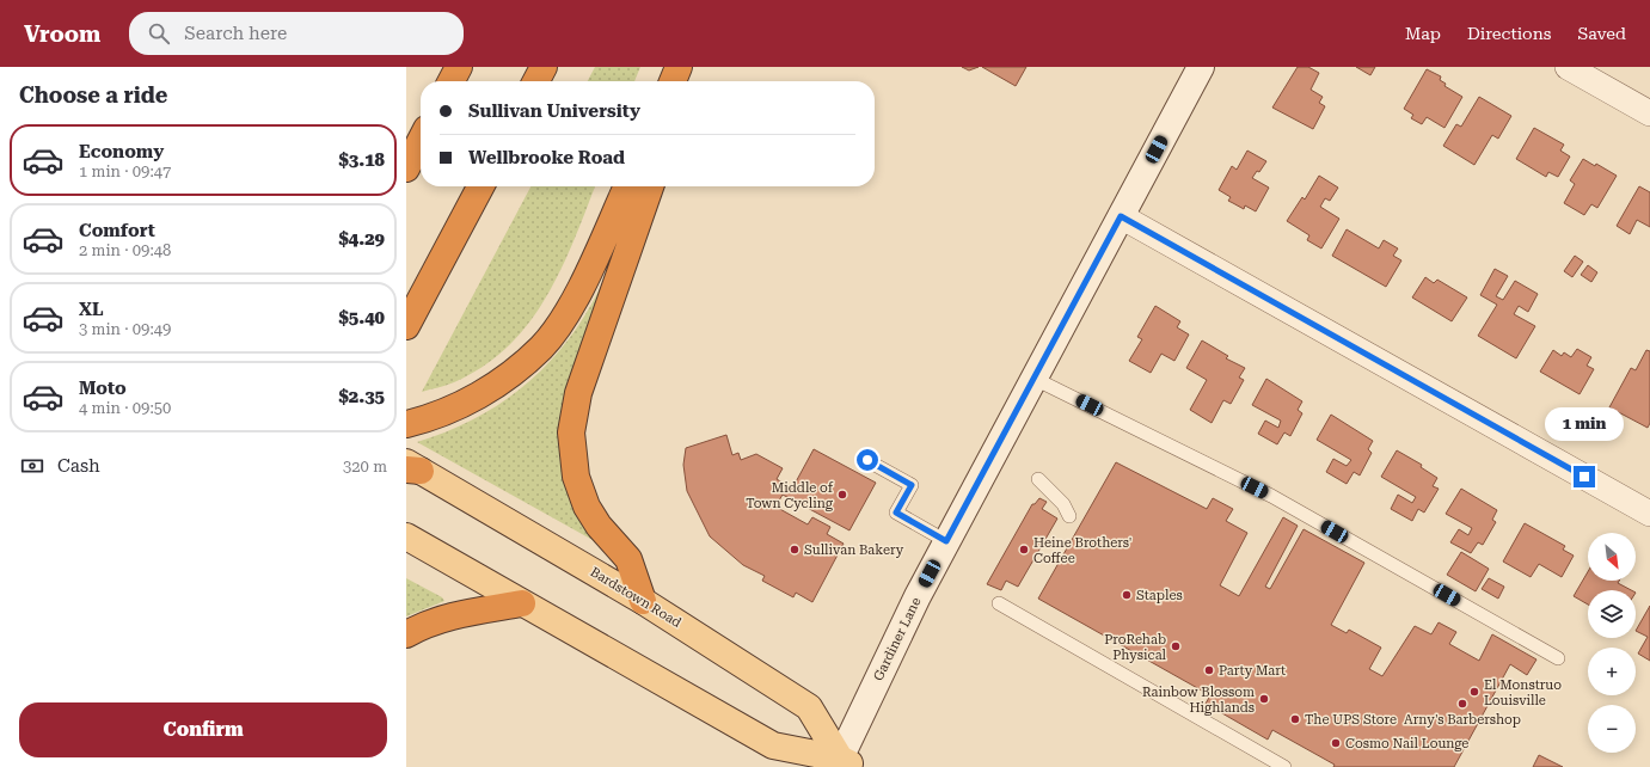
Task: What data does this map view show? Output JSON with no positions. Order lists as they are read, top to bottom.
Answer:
{
  "streets": {
    "main road": ["Bardstown Road", "Gardiner Lane"]
  },
  "crossings": [
    ["Bardstown Road", "Gardiner Lane"]
  ],
  "places": [
    "Middle of Town Cycling",
    "Sullivan Bakery",
    "Heine Brothers' Coffee",
    "Staples",
    "ProRehab Physical",
    "Party Mart",
    "El Monstruo Louisville",
    "Rainbow Blossom Highlands",
    "Arny's Barbershop",
    "The UPS Store",
    "Cosmo Nail Lounge"
  ],
  "north": "bottom right",
  "page": {
    "header": "Vroom",
    "search": "Search here",
    "nav": ["Map", "Directions", "Saved"],
    "heading": "Choose a ride",
    "banner": ["Sullivan University", "Wellbrooke Road"],
    "list": [
      {
        "name": "Economy",
        "note": "1 min · 09:47",
        "value": "$3.18"
      },
      {
        "name": "Comfort",
        "note": "2 min · 09:48",
        "value": "$4.29"
      },
      {
        "name": "XL",
        "note": "3 min · 09:49",
        "value": "$5.40"
      },
      {
        "name": "Moto",
        "note": "4 min · 09:50",
        "value": "$2.35"
      }
    ],
    "bubble": "1 min",
    "pay": ["Cash", "320 m"],
    "map_buttons": ["+", "−"],
    "buttons": "Confirm"
  }
}
